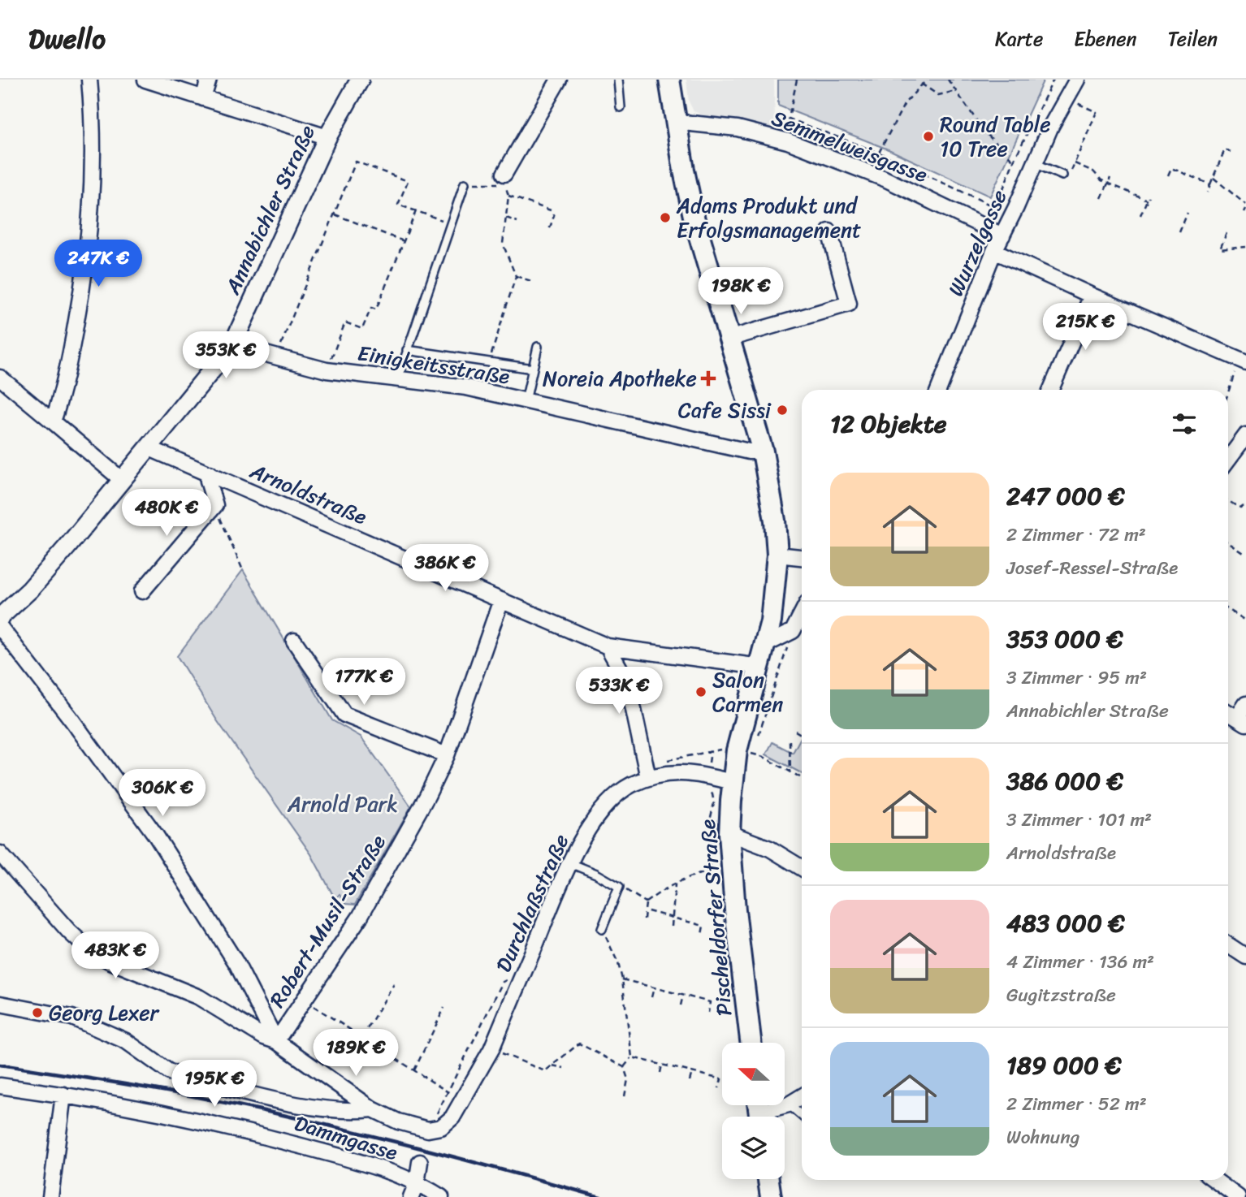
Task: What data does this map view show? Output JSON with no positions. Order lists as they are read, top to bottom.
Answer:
{
  "streets": {
    "main road": ["Pischeldorfer Straße"],
    "street": [
      "Semmelweisgasse",
      "Annabichler Straße",
      "Wurzelgasse",
      "Einigkeitsstraße",
      "Arnoldstraße",
      "Durchlaßstraße",
      "Robert-Musil-Straße",
      "Dammgasse"
    ]
  },
  "crossings": [
    ["Semmelweisgasse", "Wurzelgasse"],
    ["Semmelweisgasse", "Pischeldorfer Straße"],
    ["Annabichler Straße", "Einigkeitsstraße"],
    ["Annabichler Straße", "Arnoldstraße"],
    ["Einigkeitsstraße", "Pischeldorfer Straße"],
    ["Arnoldstraße", "Pischeldorfer Straße"],
    ["Arnoldstraße", "Robert-Musil-Straße"],
    ["Durchlaßstraße", "Pischeldorfer Straße"]
  ],
  "parks": ["Arnold Park"],
  "places": {
    "other": [
      "Round Table 10 Tree",
      "Adams Produkt und Erfolgsmanagement",
      "Cafe Sissi",
      "Salon Carmen",
      "Georg Lexer"
    ],
    "health": ["Noreia Apotheke"]
  },
  "north": "left",
  "page": {
    "header": "Dwello",
    "nav": ["Karte", "Ebenen", "Teilen"],
    "price": [
      "247K €",
      "198K €",
      "215K €",
      "353K €",
      "480K €",
      "386K €",
      "177K €",
      "533K €",
      "306K €",
      "483K €",
      "189K €",
      "195K €"
    ],
    "heading": "12 Objekte",
    "list": [
      {
        "name": "247 000 €",
        "note": "2 Zimmer · 72 m² · Josef-Ressel-Straße"
      },
      {
        "name": "353 000 €",
        "note": "3 Zimmer · 95 m² · Annabichler Straße"
      },
      {
        "name": "386 000 €",
        "note": "3 Zimmer · 101 m² · Arnoldstraße"
      },
      {
        "name": "483 000 €",
        "note": "4 Zimmer · 136 m² · Gugitzstraße"
      },
      {
        "name": "189 000 €",
        "note": "2 Zimmer · 52 m² · Wohnung"
      }
    ]
  }
}
